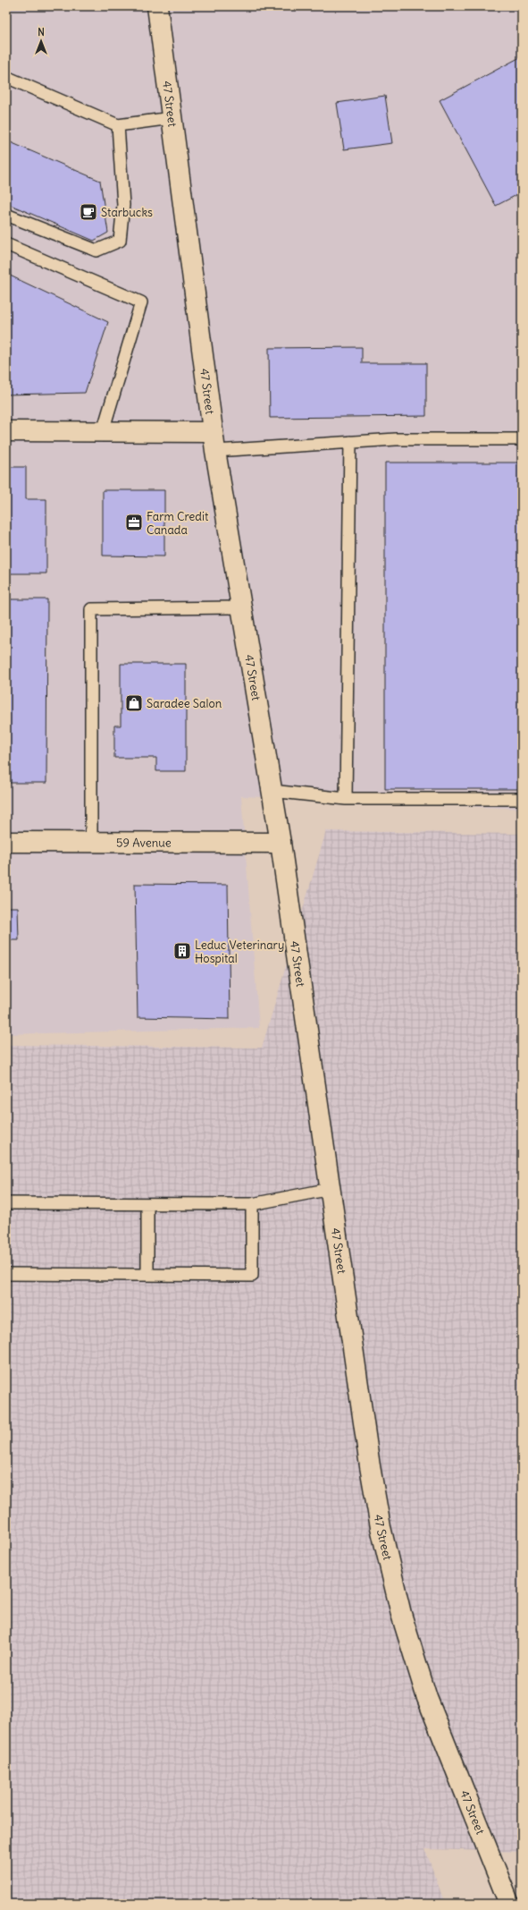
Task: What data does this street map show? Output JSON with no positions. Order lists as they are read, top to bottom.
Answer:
{
  "streets": {
    "street": ["47 Street", "59 Avenue"]
  },
  "crossings": [
    ["47 Street", "59 Avenue"]
  ],
  "places": {
    "cafe": ["Starbucks"],
    "office": ["Farm Credit Canada"],
    "shop": ["Saradee Salon"],
    "building": ["Leduc Veterinary Hospital"]
  },
  "north": "top"
}
